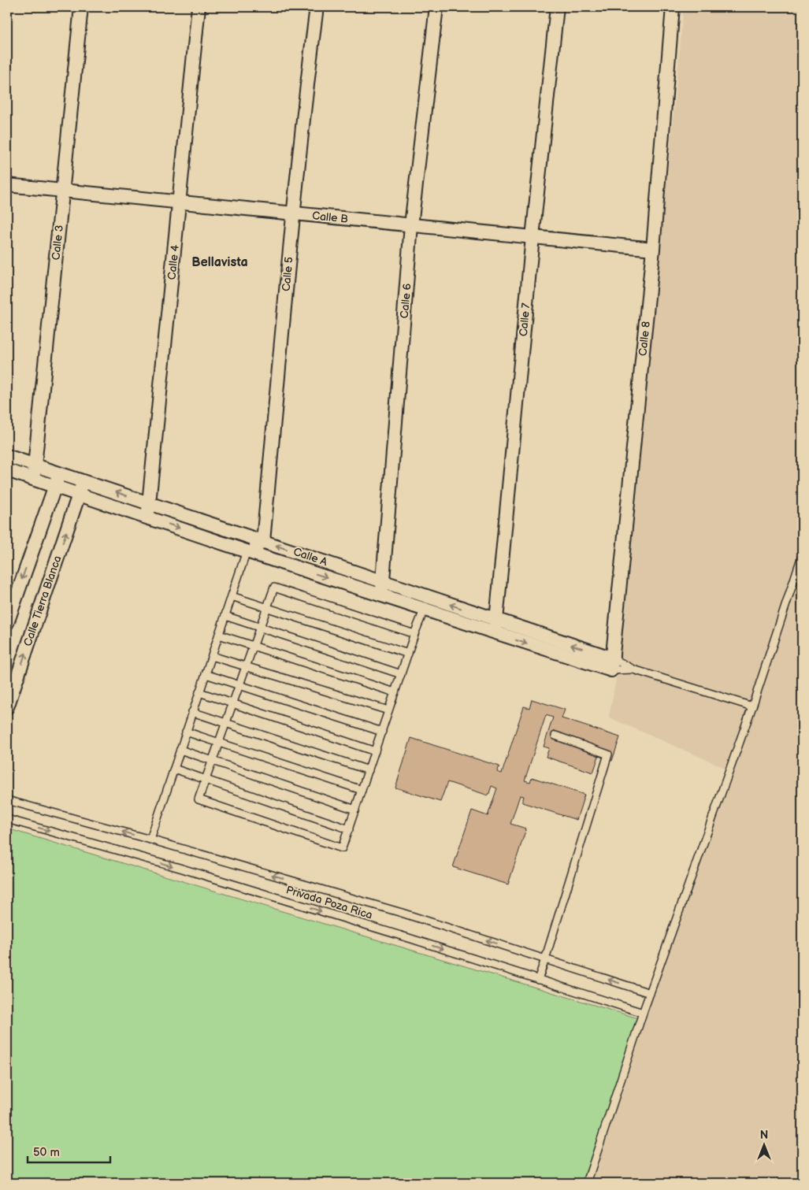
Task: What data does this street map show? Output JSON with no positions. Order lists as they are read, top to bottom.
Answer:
{
  "streets": {
    "street": [
      "Calle B",
      "Calle 3",
      "Calle 4",
      "Calle 5",
      "Calle 6",
      "Calle 7",
      "Calle 8",
      "Calle A",
      "Calle Tierra Blanca"
    ],
    "lane": ["Privada Poza Rica"]
  },
  "crossings": [
    ["Calle B", "Calle 3"],
    ["Calle B", "Calle 4"],
    ["Calle B", "Calle 5"],
    ["Calle B", "Calle 6"],
    ["Calle B", "Calle 7"],
    ["Calle B", "Calle 8"],
    ["Calle 3", "Calle A"],
    ["Calle 4", "Calle A"],
    ["Calle 5", "Calle A"],
    ["Calle 6", "Calle A"],
    ["Calle 7", "Calle A"],
    ["Calle 8", "Calle A"],
    ["Calle A", "Calle Tierra Blanca"]
  ],
  "districts": ["Bellavista"],
  "scale_bar": "50 m",
  "north": "top"
}
